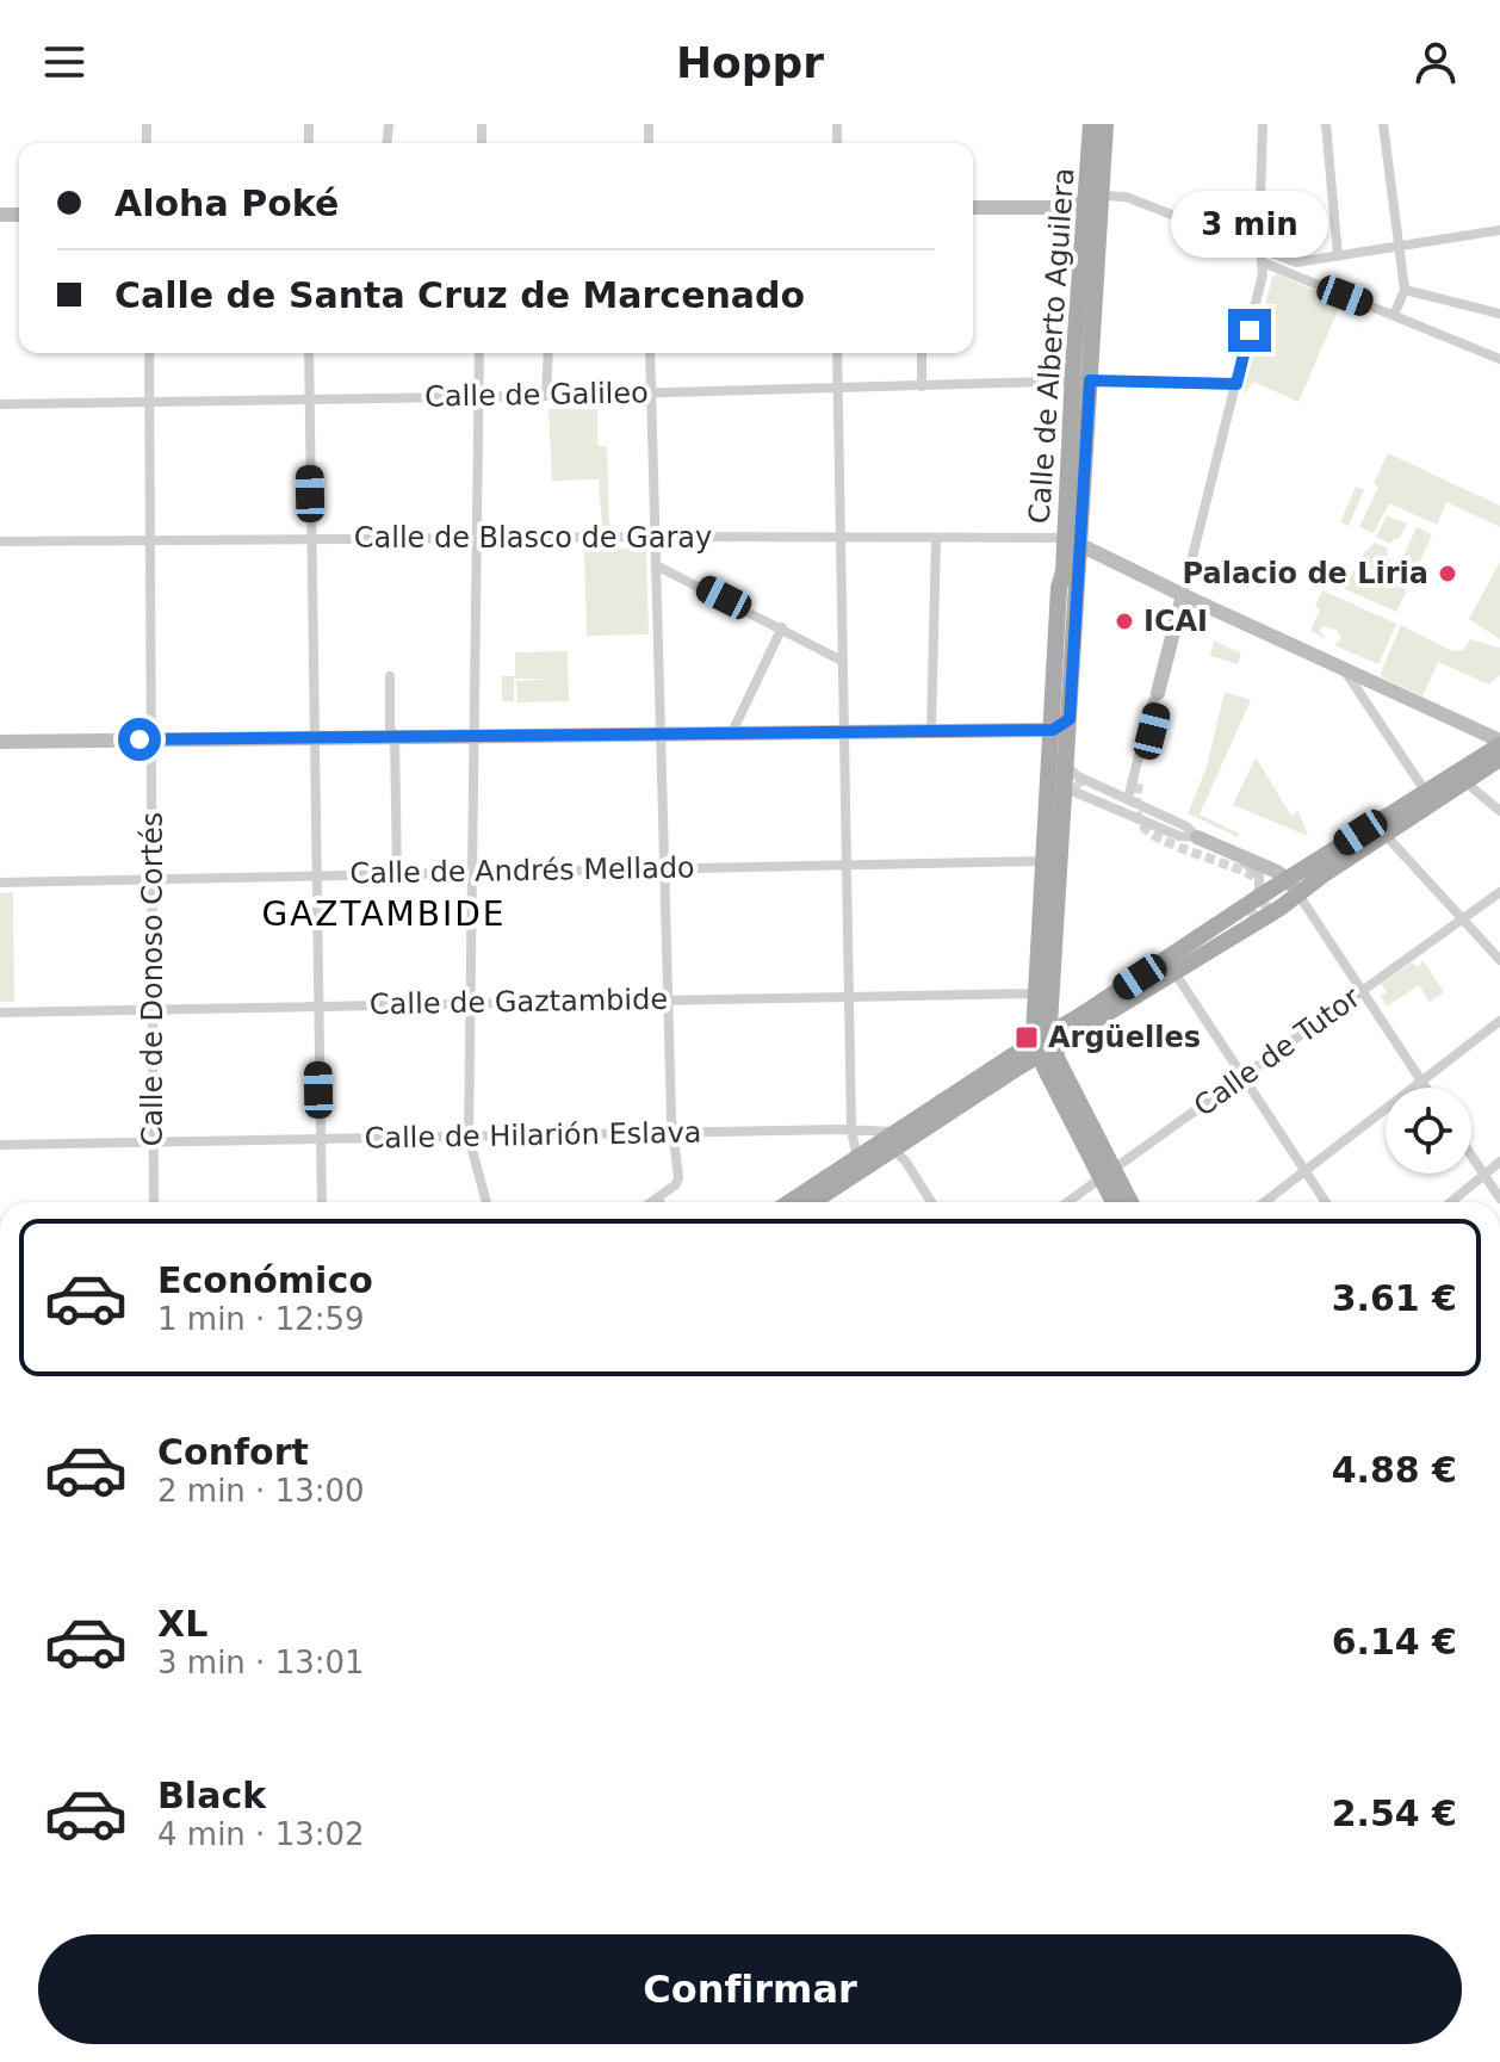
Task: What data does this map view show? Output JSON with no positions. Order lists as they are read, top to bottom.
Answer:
{
  "streets": {
    "main road": ["Calle de Alberto Aguilera"],
    "street": [
      "Calle de Galileo",
      "Calle de Blasco de Garay",
      "Calle de Andrés Mellado",
      "Calle de Donoso Cortés",
      "Calle de Gaztambide",
      "Calle de Tutor",
      "Calle de Hilarión Eslava"
    ]
  },
  "crossings": [
    ["Calle de Alberto Aguilera", "Calle de Galileo"],
    ["Calle de Alberto Aguilera", "Calle de Blasco de Garay"],
    ["Calle de Alberto Aguilera", "Calle de Andrés Mellado"],
    ["Calle de Alberto Aguilera", "Calle de Gaztambide"],
    ["Calle de Galileo", "Calle de Donoso Cortés"],
    ["Calle de Blasco de Garay", "Calle de Donoso Cortés"],
    ["Calle de Andrés Mellado", "Calle de Donoso Cortés"],
    ["Calle de Donoso Cortés", "Calle de Gaztambide"],
    ["Calle de Donoso Cortés", "Calle de Hilarión Eslava"]
  ],
  "districts": ["GAZTAMBIDE"],
  "places": {
    "other": ["Palacio de Liria", "ICAI"],
    "transit": ["Argüelles"]
  },
  "page": {
    "header": "Hoppr",
    "banner": ["Aloha Poké", "Calle de Santa Cruz de Marcenado"],
    "bubble": "3 min",
    "list": [
      {
        "name": "Económico",
        "note": "1 min · 12:59",
        "value": "3.61 €"
      },
      {
        "name": "Confort",
        "note": "2 min · 13:00",
        "value": "4.88 €"
      },
      {
        "name": "XL",
        "note": "3 min · 13:01",
        "value": "6.14 €"
      },
      {
        "name": "Black",
        "note": "4 min · 13:02",
        "value": "2.54 €"
      }
    ],
    "buttons": "Confirmar"
  }
}
